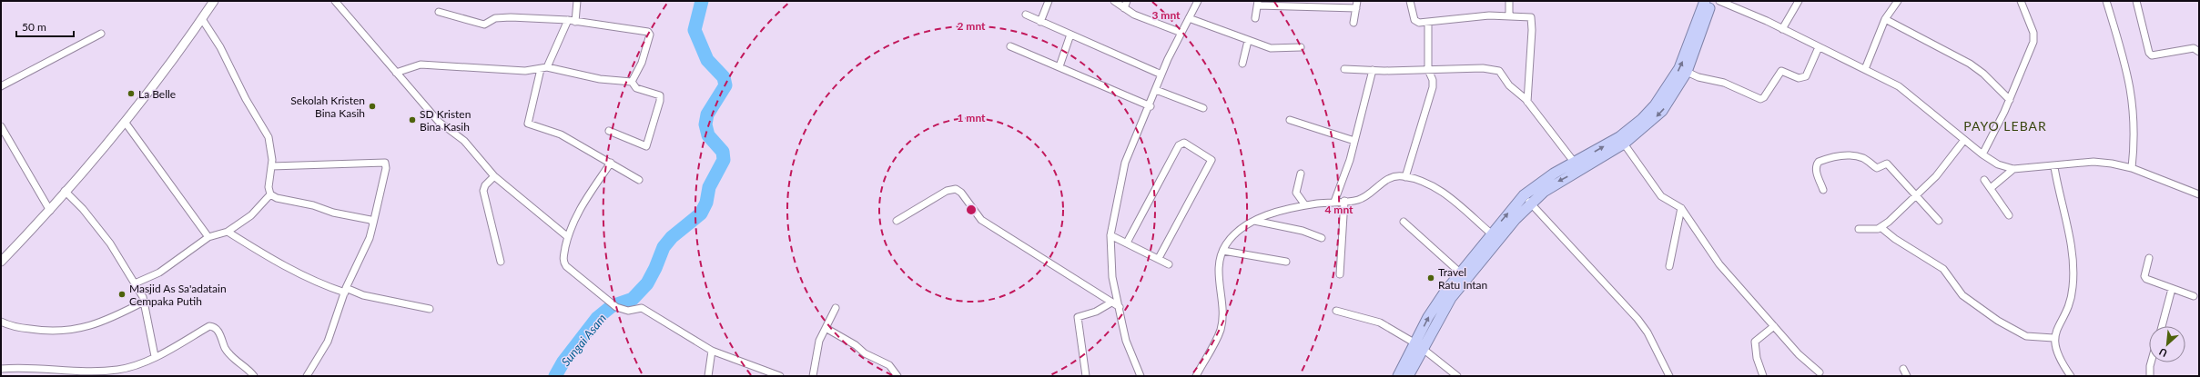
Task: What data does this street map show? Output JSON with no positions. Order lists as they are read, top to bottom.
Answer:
{
  "districts": ["PAYO LEBAR"],
  "water": ["Sungai Asam"],
  "places": [
    "La Belle",
    "Sekolah Kristen Bina Kasih",
    "SD Kristen Bina Kasih",
    "Travel Ratu Intan",
    "Masjid As Sa'adatain Cempaka Putih"
  ],
  "scale_bar": "50 m",
  "north": "bottom left",
  "rings": [
    "3 mnt",
    "2 mnt",
    "1 mnt",
    "4 mnt"
  ]
}
